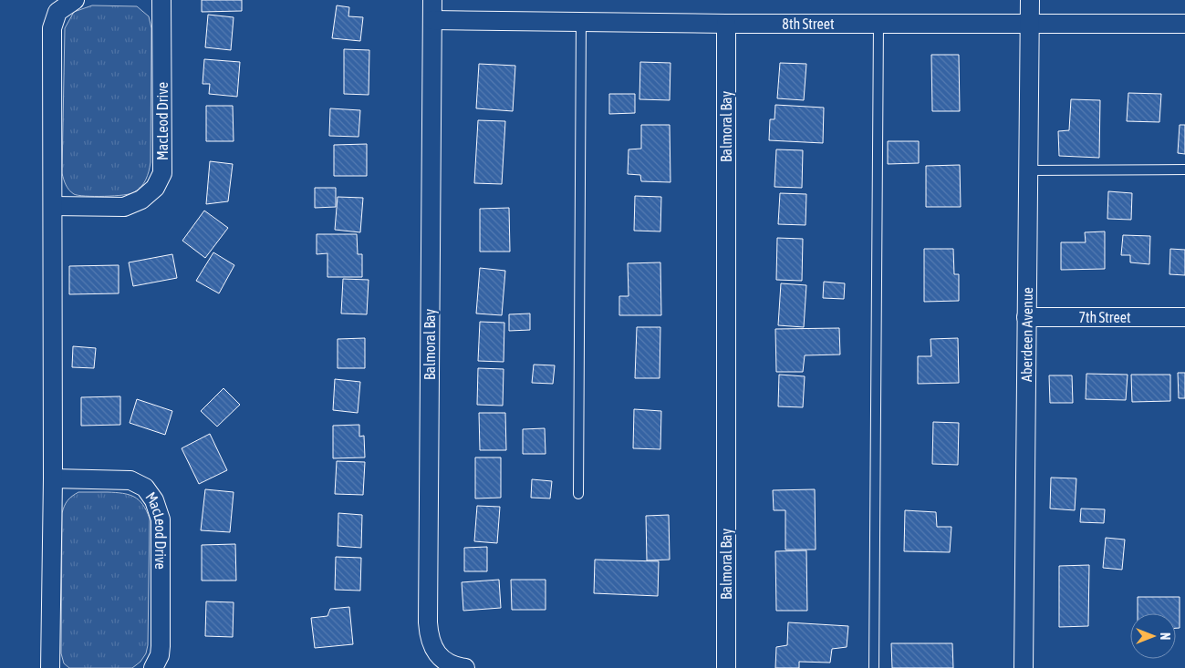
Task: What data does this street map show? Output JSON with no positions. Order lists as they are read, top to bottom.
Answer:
{
  "streets": {
    "street": [
      "8th Street",
      "MacLeod Drive",
      "Balmoral Bay",
      "7th Street",
      "Aberdeen Avenue"
    ]
  },
  "crossings": [
    ["8th Street", "Balmoral Bay"],
    ["8th Street", "Aberdeen Avenue"],
    ["7th Street", "Aberdeen Avenue"]
  ],
  "north": "right"
}
